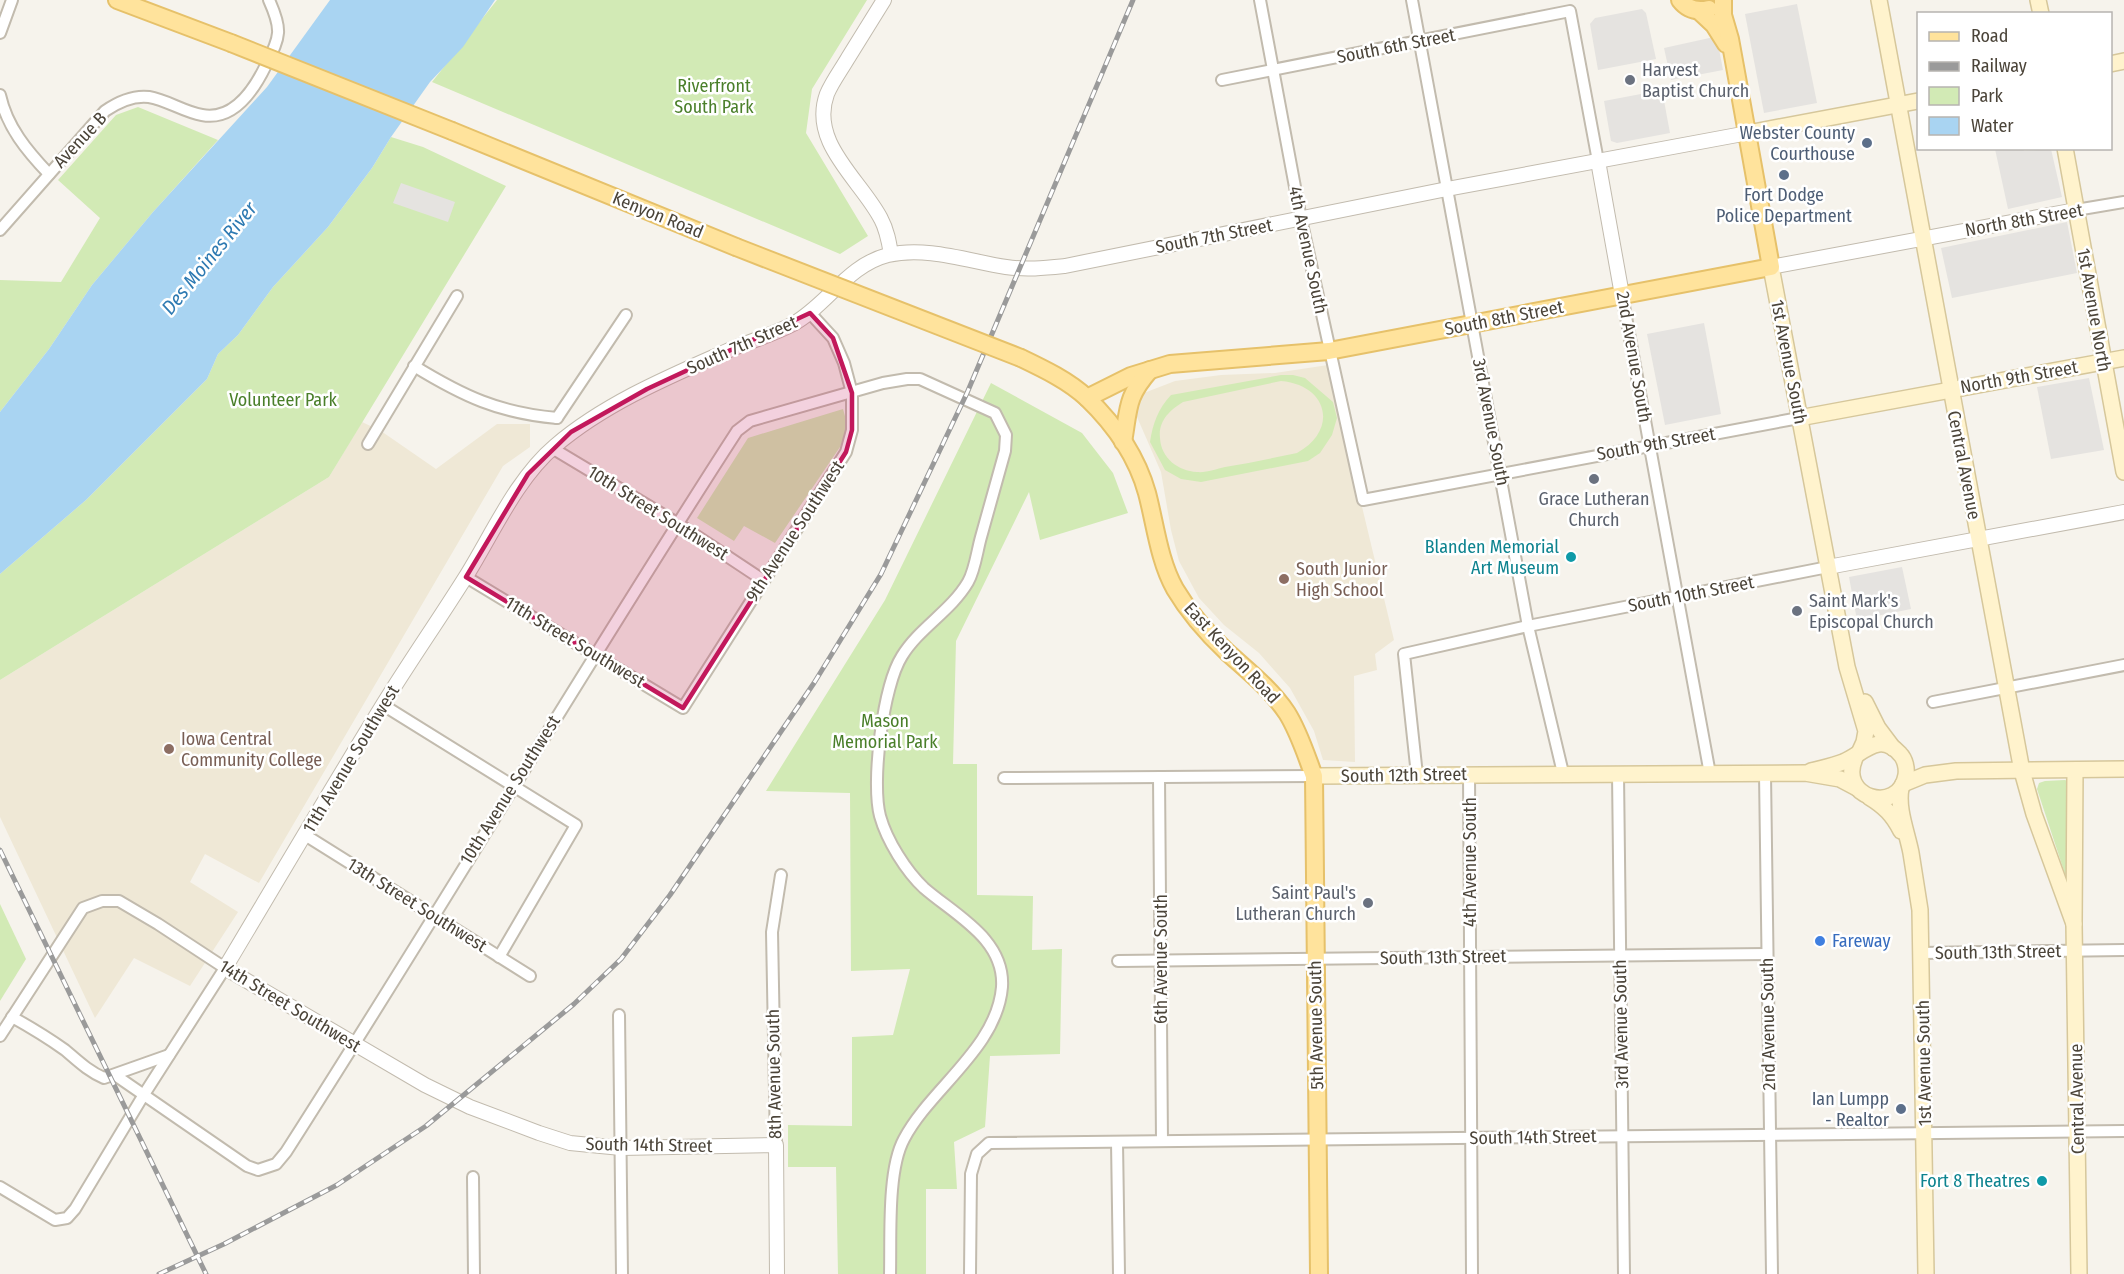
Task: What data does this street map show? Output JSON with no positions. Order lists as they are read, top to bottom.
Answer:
{
  "streets": {
    "main road": [
      "Kenyon Road",
      "South 7th Street",
      "1st Avenue North",
      "South 8th Street",
      "1st Avenue South",
      "North 9th Street",
      "South 9th Street",
      "Central Avenue",
      "East Kenyon Road",
      "South 12th Street",
      "5th Avenue South"
    ],
    "street": [
      "South 6th Street",
      "Avenue B",
      "North 8th Street",
      "4th Avenue South",
      "2nd Avenue South",
      "3rd Avenue South",
      "10th Street Southwest",
      "9th Avenue Southwest",
      "South 10th Street",
      "11th Street Southwest",
      "11th Avenue Southwest",
      "10th Avenue Southwest",
      "13th Street Southwest",
      "South 13th Street",
      "6th Avenue South",
      "14th Street Southwest",
      "8th Avenue South",
      "South 14th Street"
    ]
  },
  "crossings": [
    ["South 6th Street", "4th Avenue South"],
    ["South 6th Street", "2nd Avenue South"],
    ["South 6th Street", "3rd Avenue South"],
    ["Kenyon Road", "South 8th Street"],
    ["Kenyon Road", "East Kenyon Road"],
    ["North 8th Street", "1st Avenue North"],
    ["North 8th Street", "South 8th Street"],
    ["North 8th Street", "Central Avenue"],
    ["South 7th Street", "4th Avenue South"],
    ["South 7th Street", "2nd Avenue South"],
    ["South 7th Street", "1st Avenue South"],
    ["South 7th Street", "3rd Avenue South"],
    ["South 7th Street", "Central Avenue"],
    ["South 7th Street", "9th Avenue Southwest"],
    ["South 7th Street", "11th Avenue Southwest"],
    ["4th Avenue South", "South 8th Street"],
    ["4th Avenue South", "South 9th Street"],
    ["4th Avenue South", "South 12th Street"],
    ["4th Avenue South", "South 13th Street"],
    ["4th Avenue South", "South 14th Street"],
    ["1st Avenue North", "North 9th Street"],
    ["South 8th Street", "2nd Avenue South"],
    ["South 8th Street", "1st Avenue South"],
    ["South 8th Street", "3rd Avenue South"],
    ["South 8th Street", "Central Avenue"],
    ["2nd Avenue South", "South 9th Street"],
    ["2nd Avenue South", "South 10th Street"],
    ["2nd Avenue South", "South 12th Street"],
    ["2nd Avenue South", "South 13th Street"],
    ["2nd Avenue South", "South 14th Street"],
    ["1st Avenue South", "South 9th Street"],
    ["1st Avenue South", "South 10th Street"],
    ["1st Avenue South", "South 12th Street"],
    ["1st Avenue South", "South 13th Street"],
    ["1st Avenue South", "South 14th Street"],
    ["North 9th Street", "South 9th Street"],
    ["North 9th Street", "Central Avenue"],
    ["3rd Avenue South", "South 9th Street"],
    ["3rd Avenue South", "South 10th Street"],
    ["3rd Avenue South", "South 12th Street"],
    ["3rd Avenue South", "South 13th Street"],
    ["3rd Avenue South", "South 14th Street"],
    ["South 9th Street", "Central Avenue"],
    ["Central Avenue", "South 10th Street"],
    ["Central Avenue", "South 13th Street"],
    ["Central Avenue", "South 14th Street"],
    ["10th Street Southwest", "9th Avenue Southwest"],
    ["10th Street Southwest", "11th Avenue Southwest"],
    ["10th Street Southwest", "10th Avenue Southwest"],
    ["9th Avenue Southwest", "11th Street Southwest"],
    ["9th Avenue Southwest", "10th Avenue Southwest"],
    ["South 10th Street", "South 12th Street"],
    ["11th Street Southwest", "11th Avenue Southwest"],
    ["11th Street Southwest", "10th Avenue Southwest"],
    ["East Kenyon Road", "South 12th Street"],
    ["East Kenyon Road", "5th Avenue South"],
    ["11th Avenue Southwest", "10th Avenue Southwest"],
    ["11th Avenue Southwest", "13th Street Southwest"],
    ["11th Avenue Southwest", "14th Street Southwest"],
    ["South 12th Street", "6th Avenue South"],
    ["South 12th Street", "5th Avenue South"],
    ["10th Avenue Southwest", "13th Street Southwest"],
    ["10th Avenue Southwest", "14th Street Southwest"],
    ["South 13th Street", "6th Avenue South"],
    ["South 13th Street", "5th Avenue South"],
    ["6th Avenue South", "South 14th Street"],
    ["14th Street Southwest", "South 14th Street"],
    ["5th Avenue South", "South 14th Street"],
    ["8th Avenue South", "South 14th Street"]
  ],
  "water": ["Des Moines River"],
  "parks": ["Riverfront South Park", "Volunteer Park", "Mason Memorial Park"],
  "places": [
    "Harvest Baptist Church",
    "Webster County Courthouse",
    "Fort Dodge Police Department",
    "Grace Lutheran Church",
    "Blanden Memorial Art Museum",
    "South Junior High School",
    "Saint Mark's Episcopal Church",
    "Iowa Central Community College",
    "Saint Paul's Lutheran Church",
    "Fareway",
    "Ian Lumpp - Realtor",
    "Fort 8 Theatres"
  ],
  "legend": [
    "Road",
    "Railway",
    "Park",
    "Water"
  ]
}
